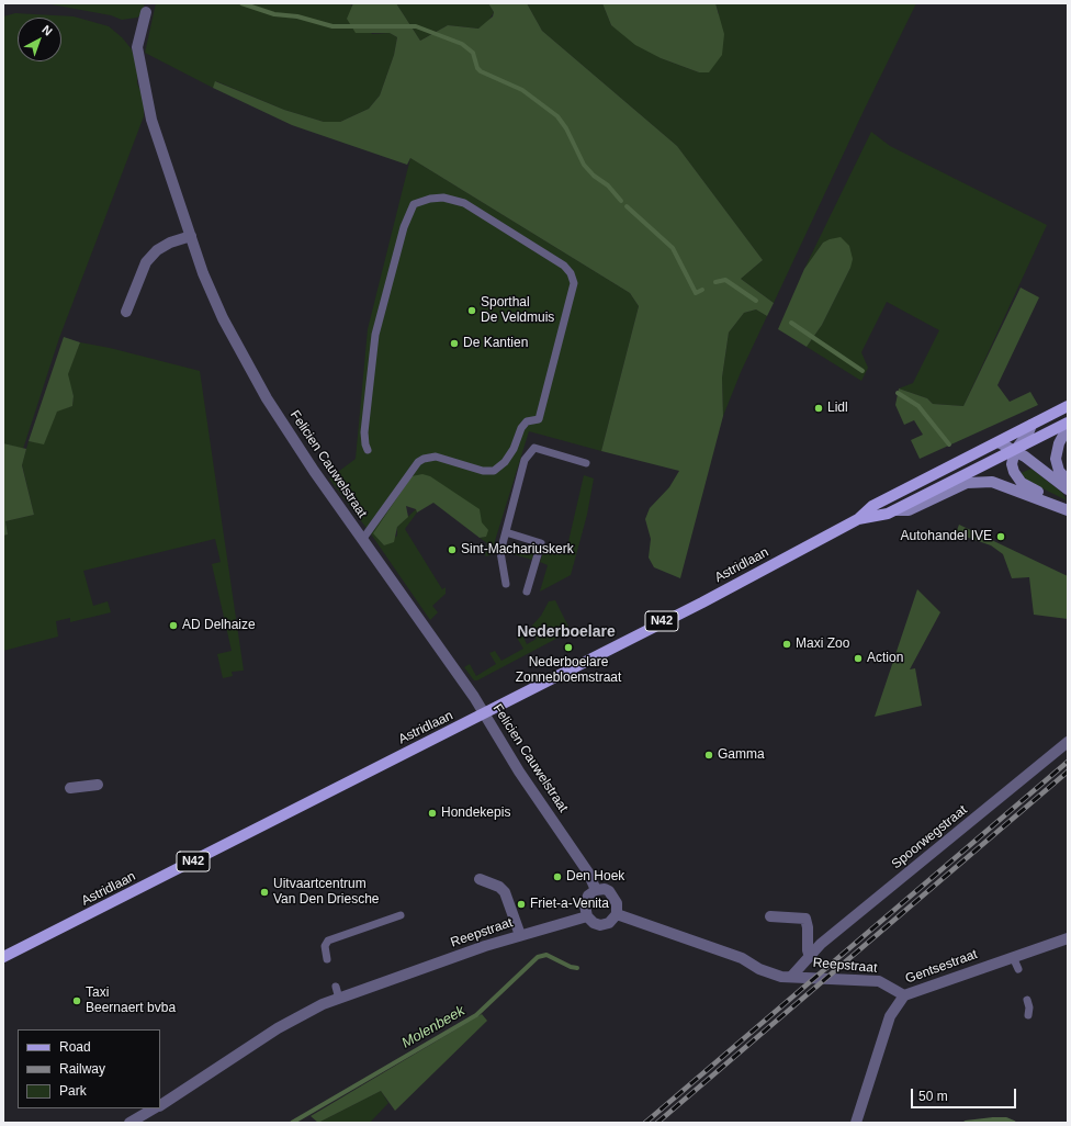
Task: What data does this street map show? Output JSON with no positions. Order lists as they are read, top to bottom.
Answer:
{
  "streets": {
    "main road": ["Astridlaan", "N42"],
    "street": [
      "Felicien Cauwelstraat",
      "Spoorwegstraat",
      "Reepstraat",
      "Gentsestraat"
    ]
  },
  "crossings": [
    ["Felicien Cauwelstraat", "Astridlaan"],
    ["Felicien Cauwelstraat", "Reepstraat"],
    ["Spoorwegstraat", "Reepstraat"],
    ["Reepstraat", "Gentsestraat"]
  ],
  "districts": ["Nederboelare"],
  "water": ["Molenbeek"],
  "places": [
    "Sporthal De Veldmuis",
    "De Kantien",
    "Lidl",
    "Autohandel IVE",
    "Sint-Machariuskerk",
    "AD Delhaize",
    "Maxi Zoo",
    "Nederboelare Zonnebloemstraat",
    "Action",
    "Gamma",
    "Hondekepis",
    "Den Hoek",
    "Uitvaartcentrum Van Den Driesche",
    "Friet-a-Venita",
    "Taxi Beernaert bvba"
  ],
  "legend": ["Road", "Railway", "Park"],
  "scale_bar": "50 m",
  "north": "top right"
}
